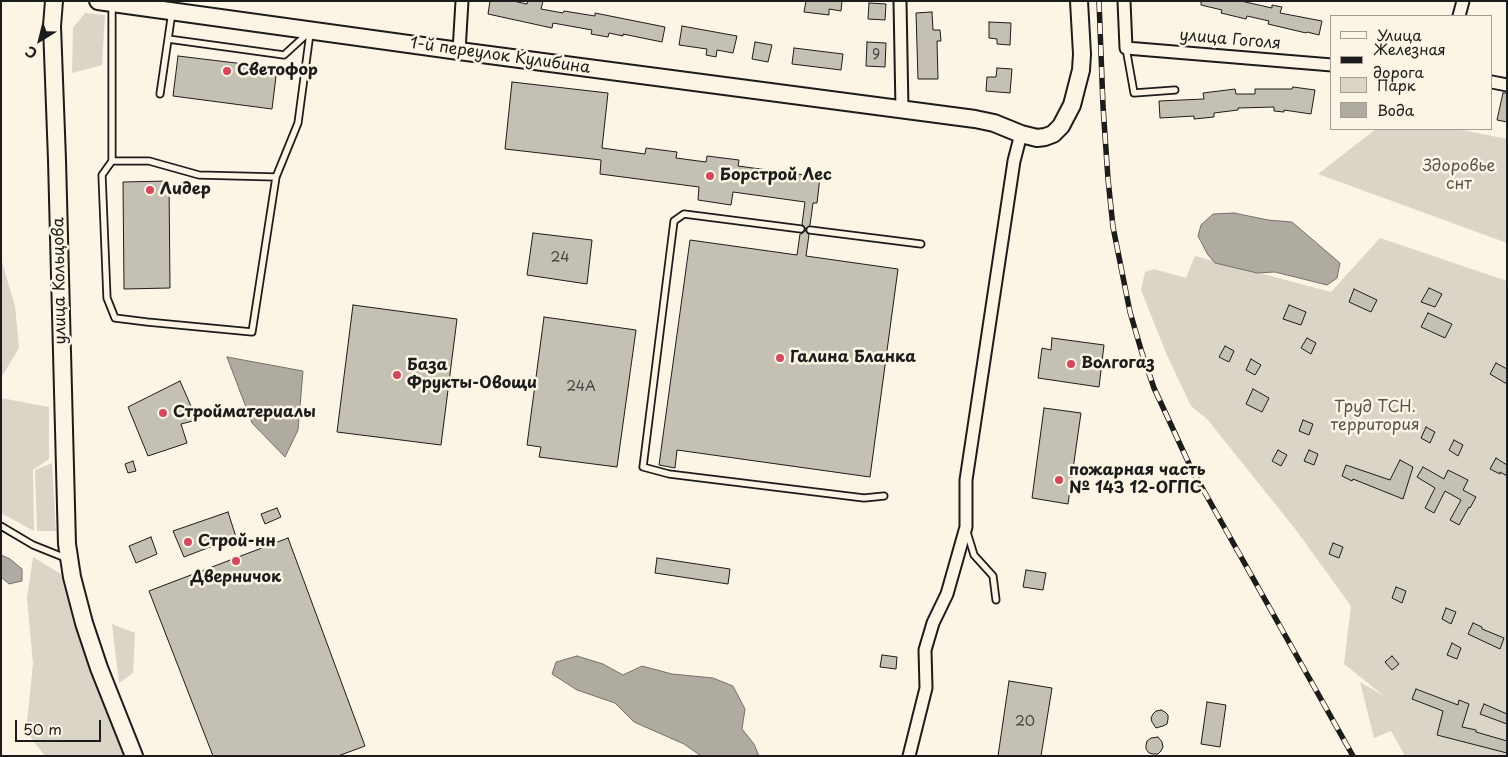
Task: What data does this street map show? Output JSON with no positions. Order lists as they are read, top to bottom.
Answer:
{
  "streets": {
    "street": ["улица Гоголя", "1-й переулок Кулибина", "улица Кольцова"]
  },
  "parks": ["Здоровье снт", "Труд ТСН. территория"],
  "places": [
    "Светофор",
    "Борстрой Лес",
    "Лидер",
    "Галина Бланка",
    "Волгогаз",
    "База Фрукты-Овощи",
    "Стройматериалы",
    "пожарная часть № 143 12-ОГПС",
    "Строй-нн",
    "Дверничок"
  ],
  "house_numbers": [
    "9",
    "24",
    "24А",
    "20"
  ],
  "legend": [
    "Улица",
    "Железная дорога",
    "Парк",
    "Вода"
  ],
  "scale_bar": "50 m",
  "north": "bottom left"
}
